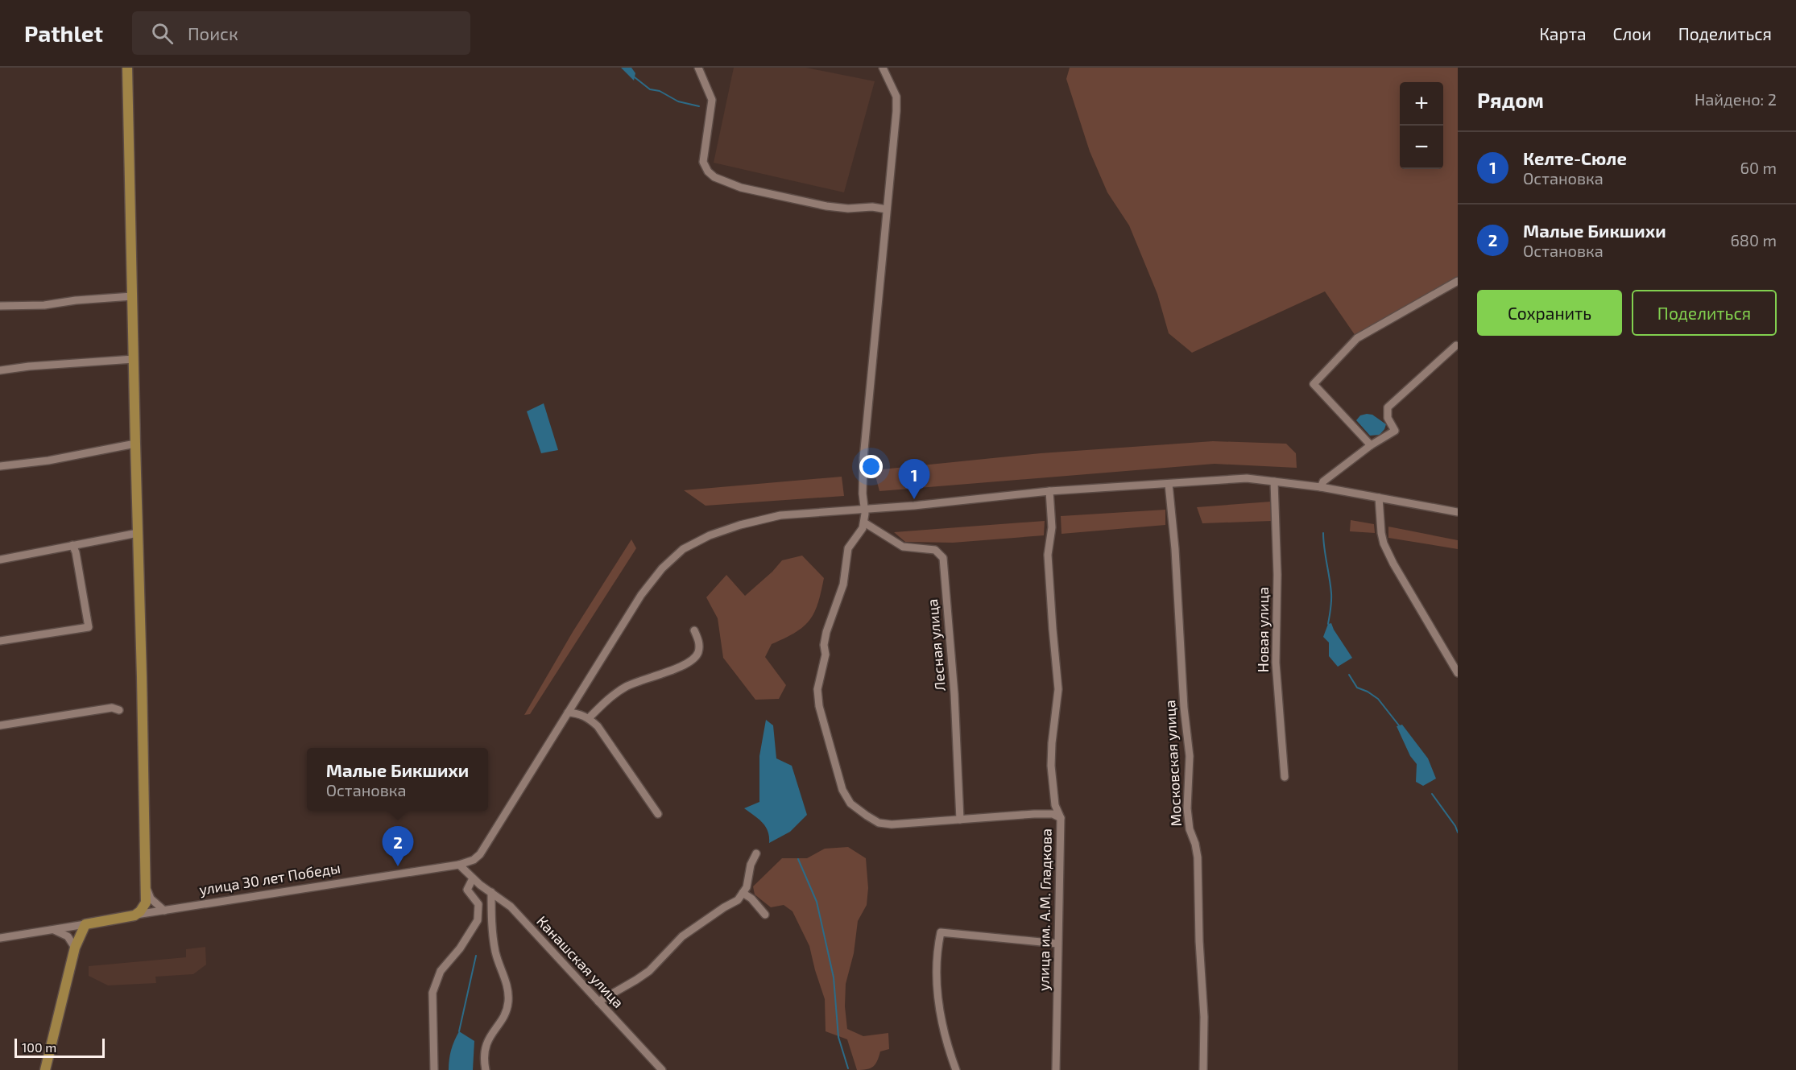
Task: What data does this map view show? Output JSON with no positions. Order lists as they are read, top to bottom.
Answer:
{
  "streets": {
    "main road": ["улица 30 лет Победы"],
    "street": [
      "Новая улица",
      "Лесная улица",
      "Московская улица",
      "улица им. А.М. Гладкова",
      "Канашская улица"
    ]
  },
  "crossings": [
    ["Новая улица", "улица 30 лет Победы"],
    ["Московская улица", "улица 30 лет Победы"],
    ["улица 30 лет Победы", "улица им. А.М. Гладкова"],
    ["улица 30 лет Победы", "Канашская улица"]
  ],
  "scale_bar": "100 m",
  "page": {
    "header": "Pathlet",
    "search": "Поиск",
    "nav": ["Карта", "Слои", "Поделиться"],
    "heading": ["Рядом", "Найдено: 2"],
    "map_buttons": ["+", "−"],
    "list": [
      {
        "mark": "1",
        "name": "Келте-Сюле",
        "note": "Остановка",
        "value": "60 m"
      },
      {
        "mark": "2",
        "name": "Малые Бикшихи",
        "note": "Остановка",
        "value": "680 m"
      }
    ],
    "buttons": ["Сохранить", "Поделиться"],
    "pins": ["1", "2"],
    "popup": ["Малые Бикшихи", "Остановка"],
    "scale": "100 m"
  }
}
